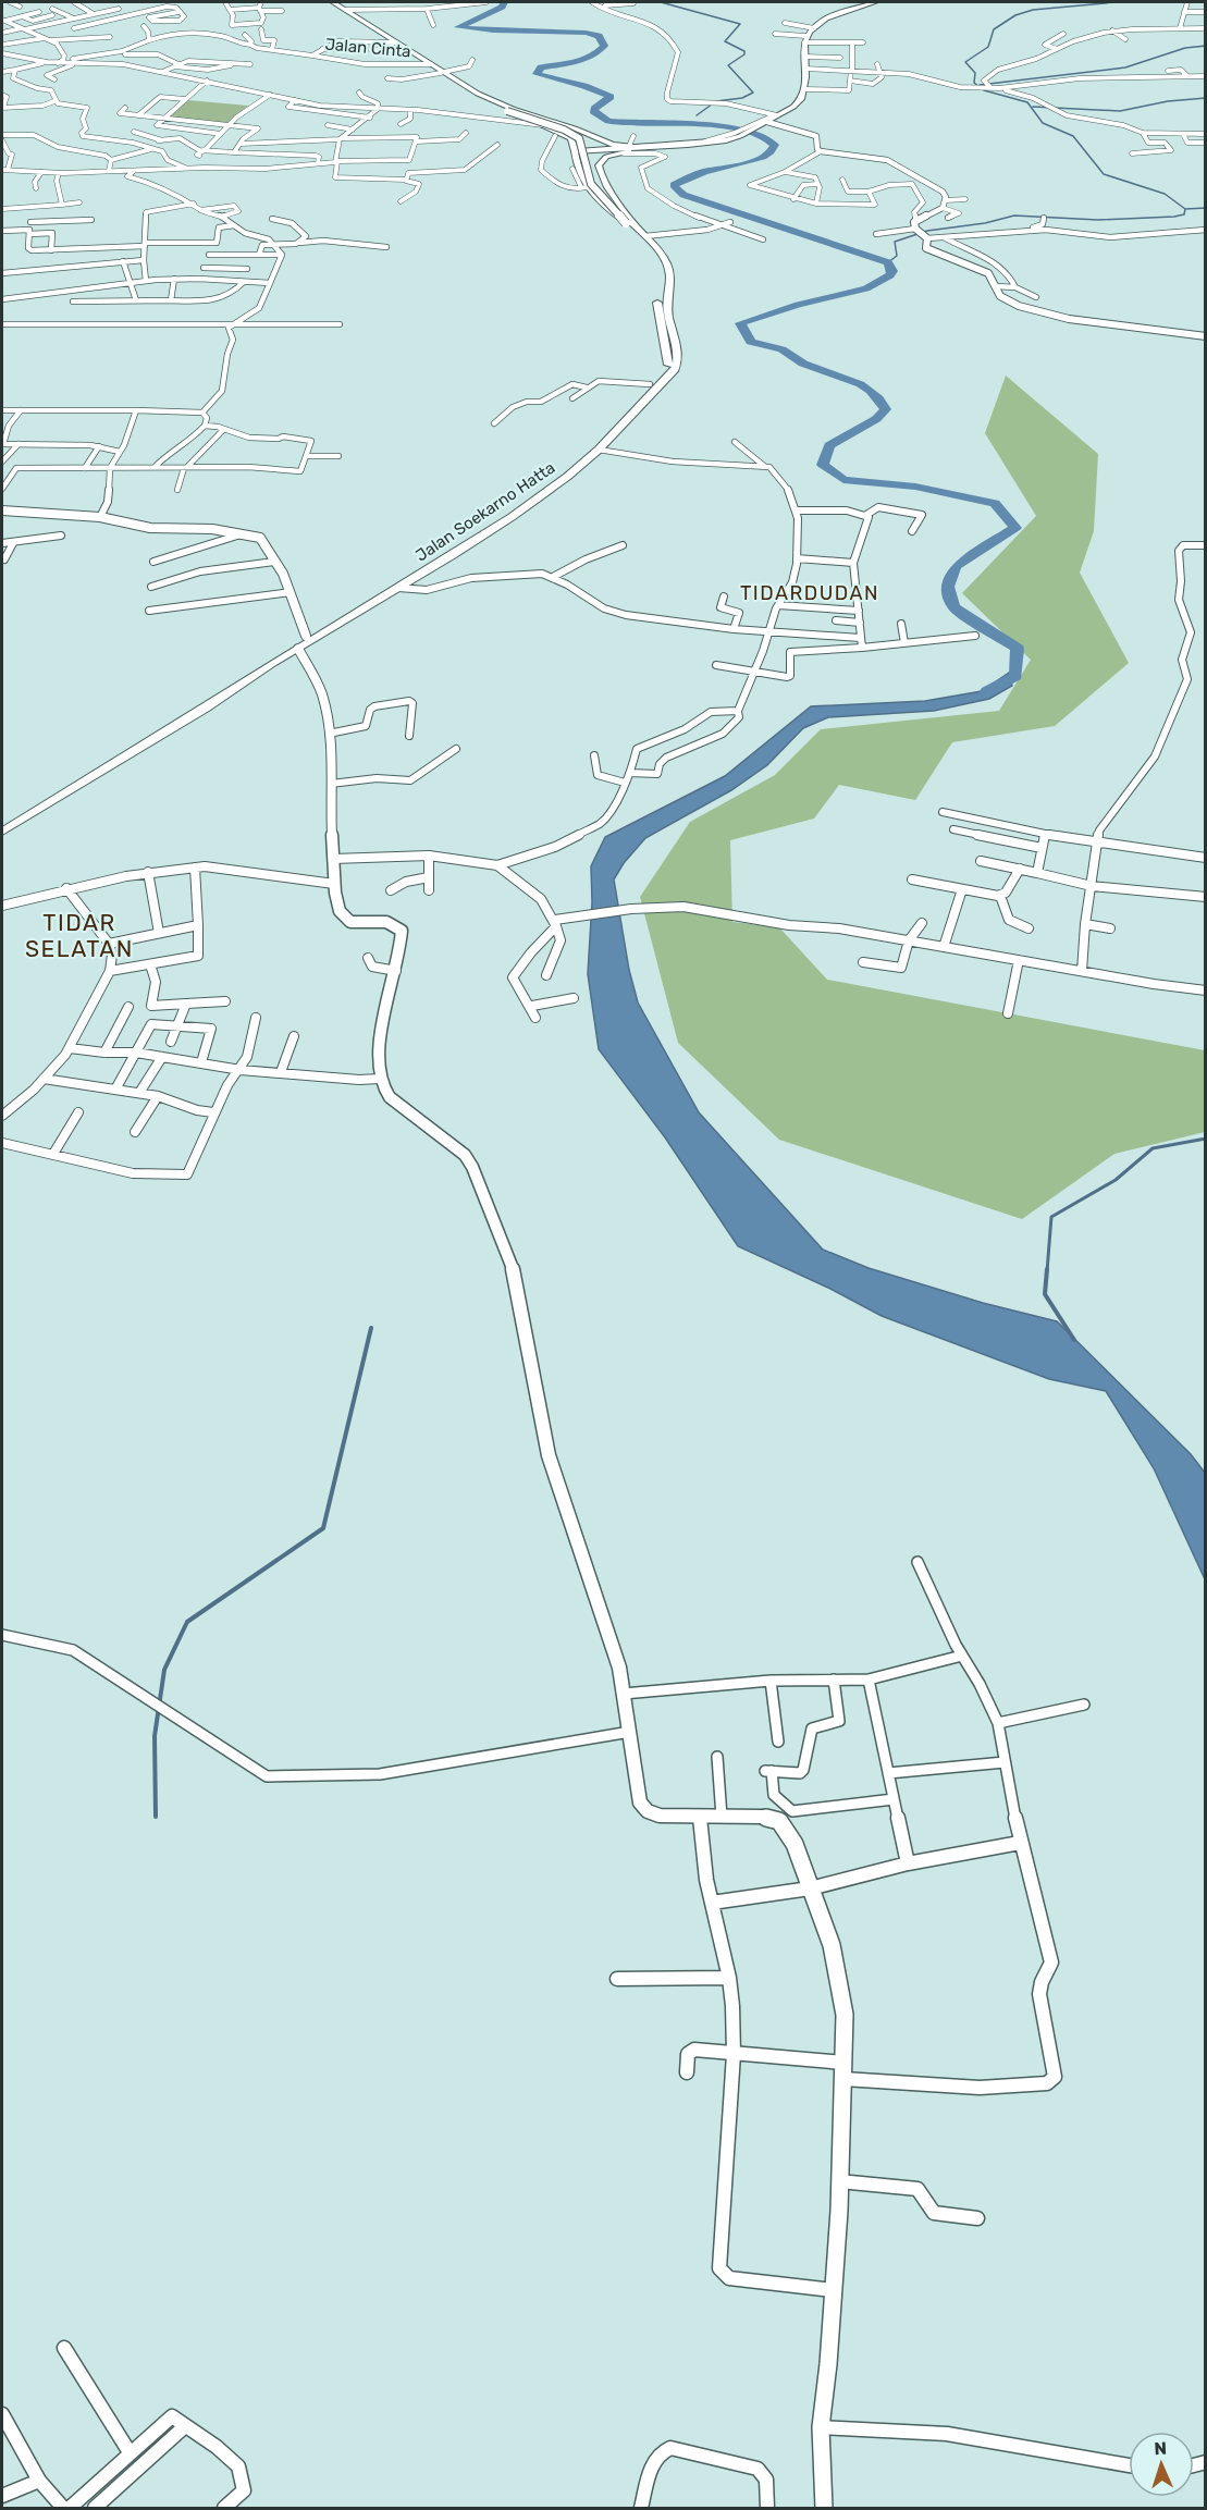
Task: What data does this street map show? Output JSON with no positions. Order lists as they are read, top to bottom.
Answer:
{
  "streets": {
    "main road": ["Jalan Soekarno Hatta"],
    "street": ["Jalan Cinta"]
  },
  "districts": ["TIDARDUDAN", "TIDAR SELATAN"],
  "north": "top"
}
